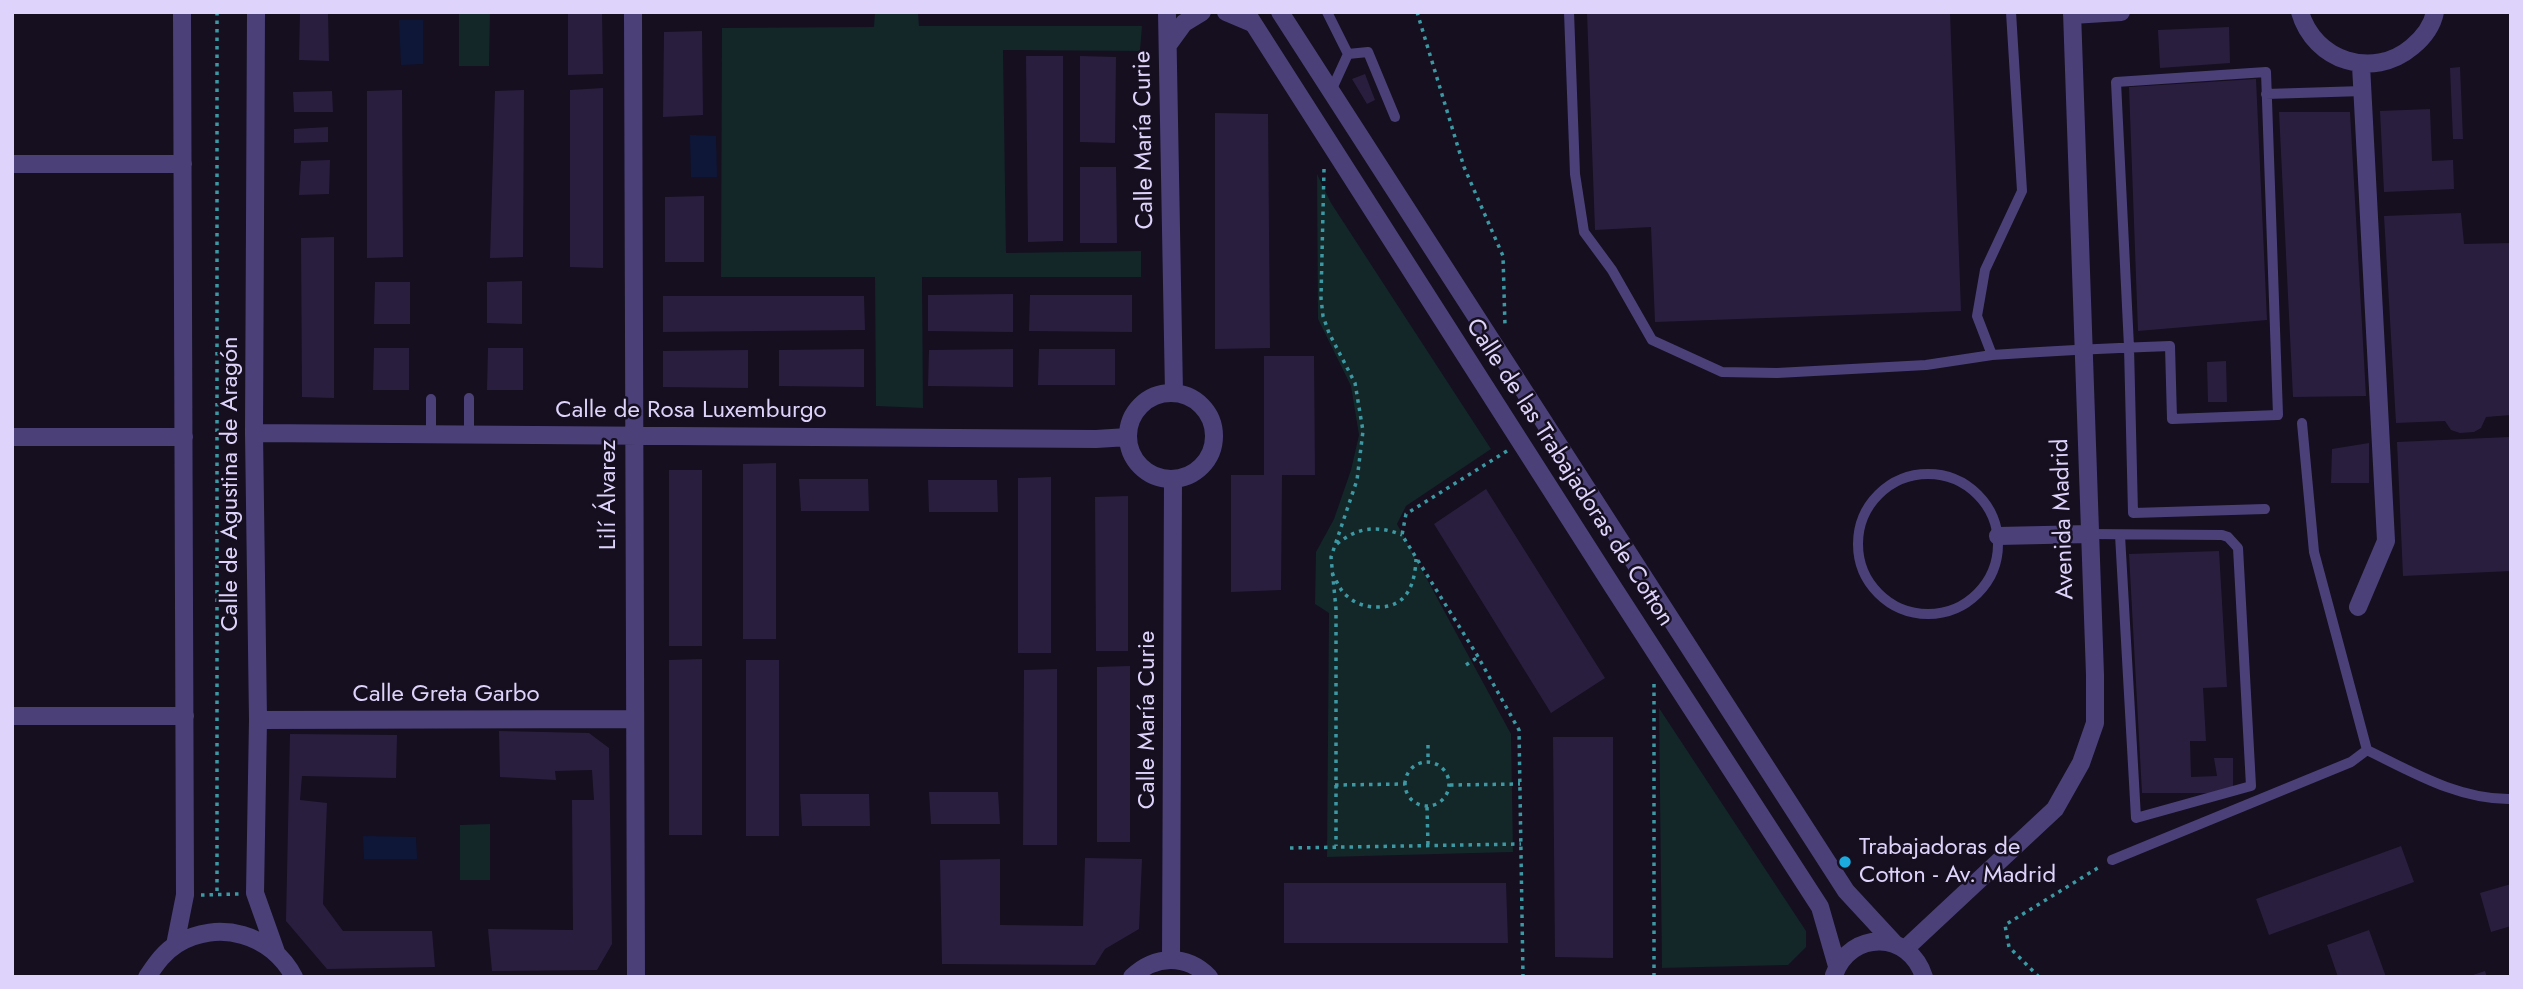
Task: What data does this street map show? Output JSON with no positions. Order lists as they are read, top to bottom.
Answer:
{
  "streets": {
    "street": [
      "Calle María Curie",
      "Calle de Rosa Luxemburgo",
      "Calle de las Trabajadoras de Cotton",
      "Calle de Agustina de Aragón",
      "Lilí Álvarez",
      "Avenida Madrid",
      "Calle Greta Garbo"
    ]
  },
  "crossings": [
    ["Calle María Curie", "Calle de Rosa Luxemburgo"],
    ["Calle de Rosa Luxemburgo", "Calle de Agustina de Aragón"],
    ["Calle de Rosa Luxemburgo", "Lilí Álvarez"],
    ["Calle de las Trabajadoras de Cotton", "Avenida Madrid"],
    ["Calle de Agustina de Aragón", "Calle Greta Garbo"],
    ["Lilí Álvarez", "Calle Greta Garbo"]
  ],
  "places": ["Trabajadoras de Cotton - Av. Madrid"]
}
